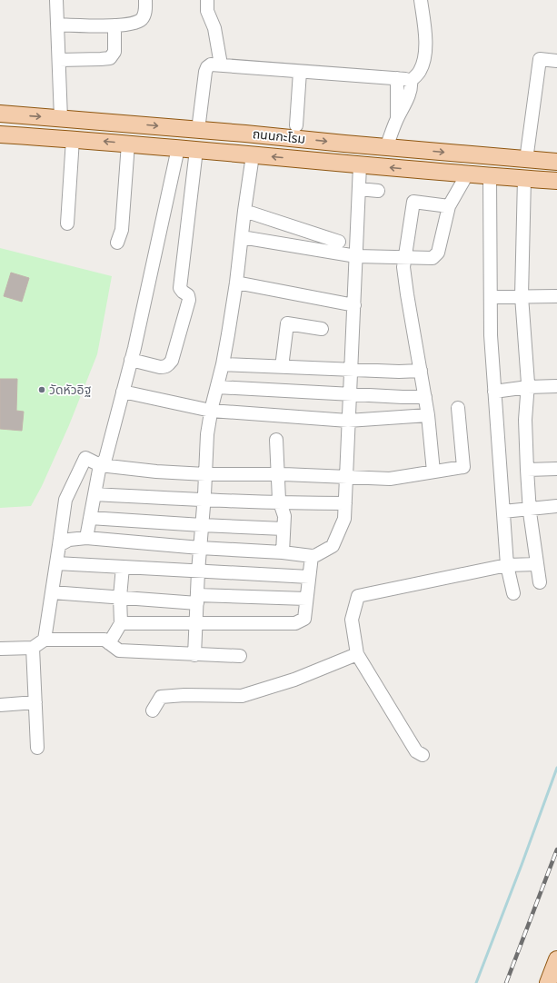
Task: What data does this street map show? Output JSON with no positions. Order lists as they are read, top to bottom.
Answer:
{
  "streets": {
    "main road": ["ถนนกะโรม"]
  },
  "places": ["วัดหัวอิฐ"]
}
